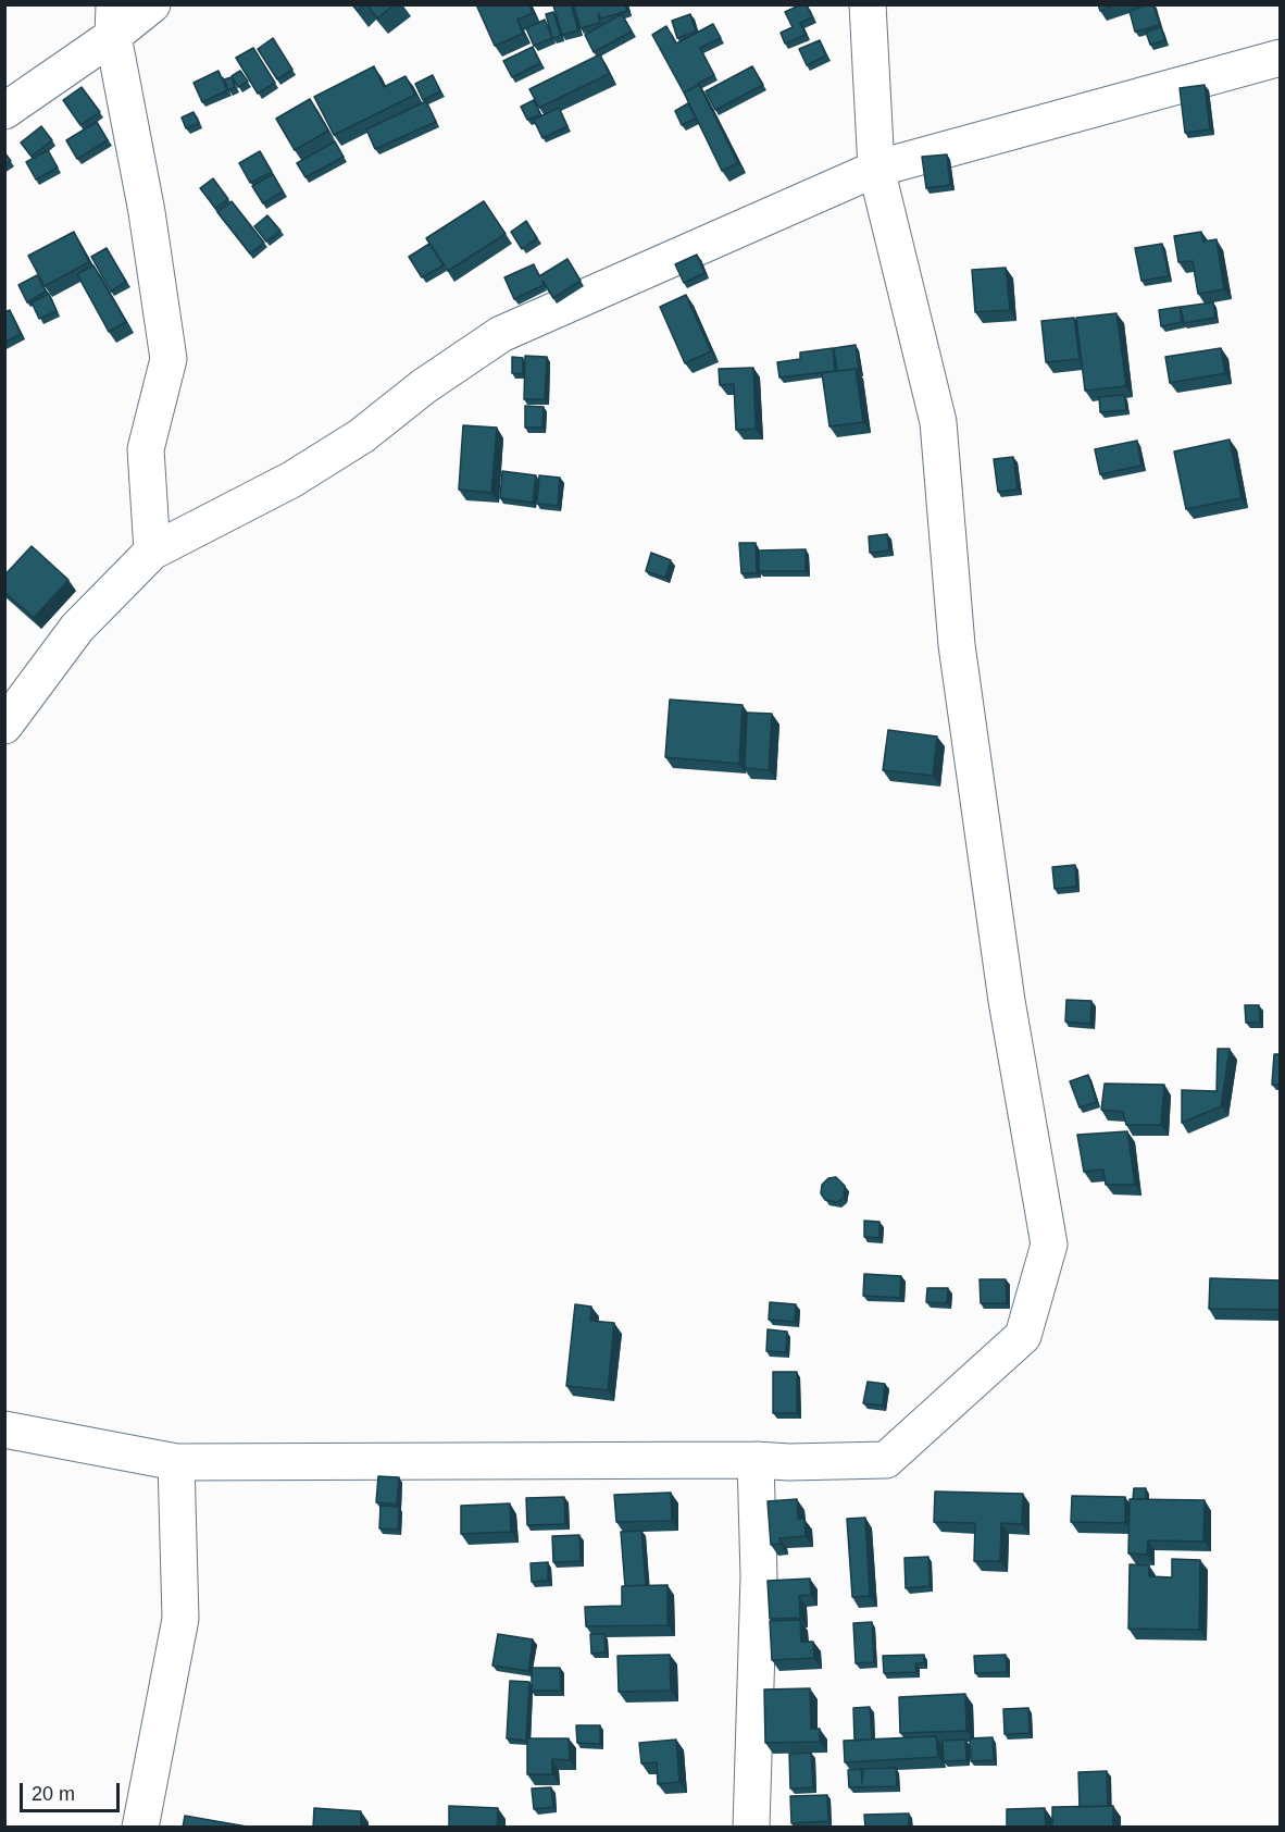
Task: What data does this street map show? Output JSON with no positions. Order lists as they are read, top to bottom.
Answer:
{
  "scale_bar": "20 m"
}
